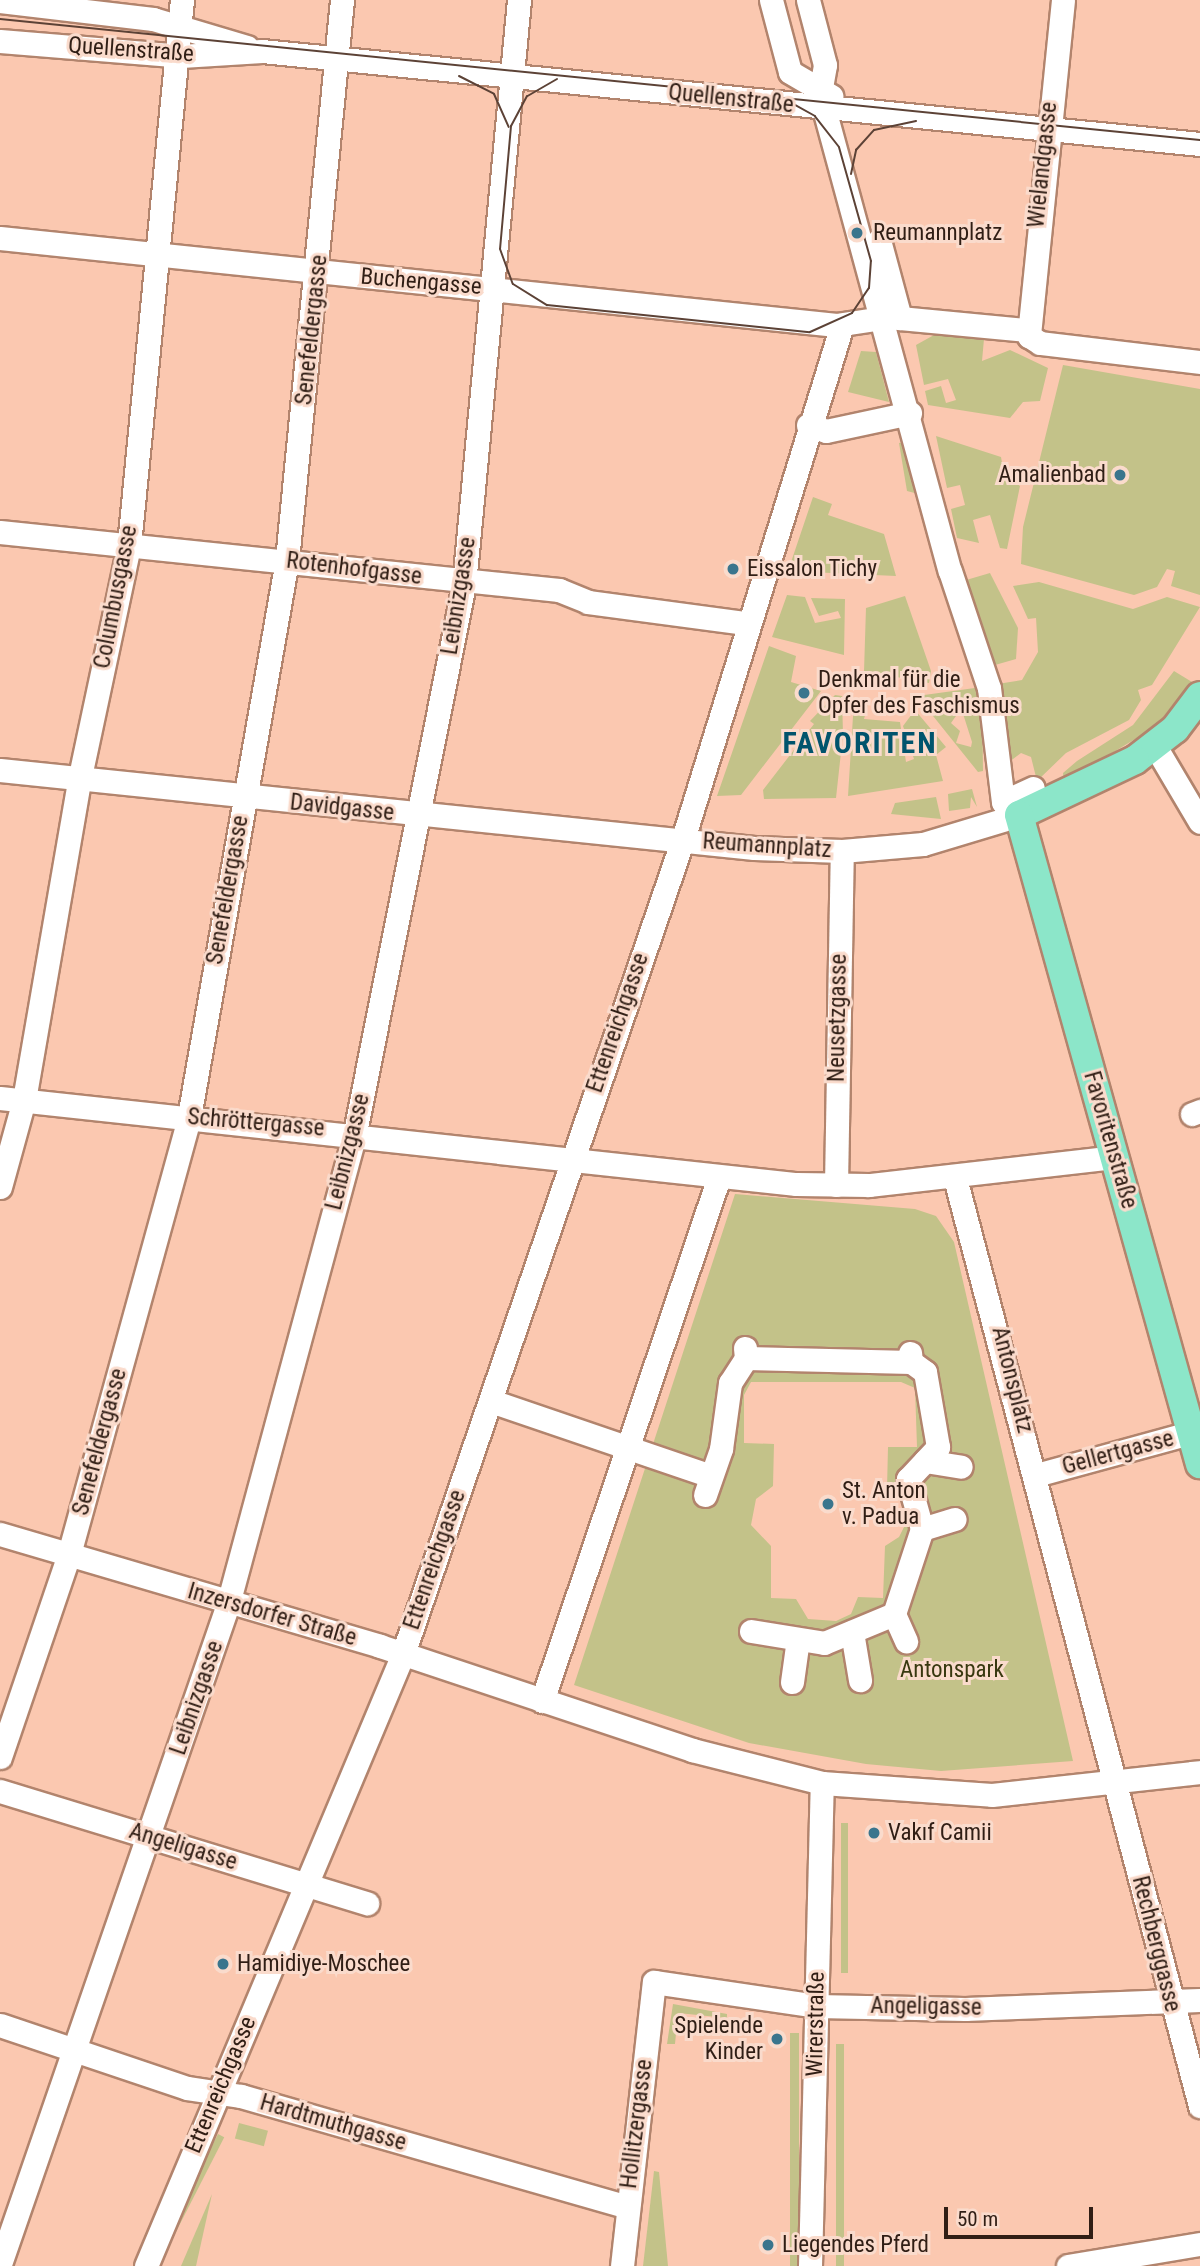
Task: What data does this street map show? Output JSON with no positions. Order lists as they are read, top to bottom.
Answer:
{
  "streets": {
    "main road": ["Reumannplatz", "Favoritenstraße"],
    "street": [
      "Quellenstraße",
      "Wielandgasse",
      "Buchengasse",
      "Senefeldergasse",
      "Rotenhofgasse",
      "Leibnizgasse",
      "Columbusgasse",
      "Davidgasse",
      "Neusetzgasse",
      "Ettenreichgasse",
      "Schröttergasse",
      "Antonsplatz",
      "Gellertgasse",
      "Inzersdorfer Straße",
      "Angeligasse",
      "Rechberggasse",
      "Wirerstraße",
      "Hardtmuthgasse",
      "Hollitzergasse"
    ]
  },
  "crossings": [
    ["Quellenstraße", "Wielandgasse"],
    ["Quellenstraße", "Senefeldergasse"],
    ["Quellenstraße", "Leibnizgasse"],
    ["Quellenstraße", "Columbusgasse"],
    ["Buchengasse", "Senefeldergasse"],
    ["Buchengasse", "Leibnizgasse"],
    ["Buchengasse", "Columbusgasse"],
    ["Buchengasse", "Reumannplatz"],
    ["Senefeldergasse", "Rotenhofgasse"],
    ["Senefeldergasse", "Davidgasse"],
    ["Senefeldergasse", "Schröttergasse"],
    ["Senefeldergasse", "Inzersdorfer Straße"],
    ["Rotenhofgasse", "Leibnizgasse"],
    ["Rotenhofgasse", "Columbusgasse"],
    ["Rotenhofgasse", "Reumannplatz"],
    ["Leibnizgasse", "Davidgasse"],
    ["Leibnizgasse", "Schröttergasse"],
    ["Leibnizgasse", "Inzersdorfer Straße"],
    ["Leibnizgasse", "Angeligasse"],
    ["Leibnizgasse", "Hardtmuthgasse"],
    ["Columbusgasse", "Davidgasse"],
    ["Columbusgasse", "Schröttergasse"],
    ["Davidgasse", "Reumannplatz"],
    ["Davidgasse", "Ettenreichgasse"],
    ["Reumannplatz", "Neusetzgasse"],
    ["Reumannplatz", "Ettenreichgasse"],
    ["Reumannplatz", "Favoritenstraße"],
    ["Ettenreichgasse", "Schröttergasse"],
    ["Ettenreichgasse", "Inzersdorfer Straße"],
    ["Ettenreichgasse", "Angeligasse"],
    ["Ettenreichgasse", "Hardtmuthgasse"],
    ["Favoritenstraße", "Gellertgasse"],
    ["Antonsplatz", "Gellertgasse"],
    ["Antonsplatz", "Rechberggasse"],
    ["Angeligasse", "Rechberggasse"],
    ["Angeligasse", "Wirerstraße"],
    ["Angeligasse", "Hollitzergasse"],
    ["Hardtmuthgasse", "Hollitzergasse"]
  ],
  "districts": ["FAVORITEN"],
  "parks": ["Antonspark"],
  "places": [
    "Reumannplatz",
    "Amalienbad",
    "Eissalon Tichy",
    "Denkmal für die Opfer des Faschismus",
    "St. Anton v. Padua",
    "Vakıf Camii",
    "Hamidiye-Moschee",
    "Spielende Kinder",
    "Liegendes Pferd"
  ],
  "scale_bar": "50 m"
}
